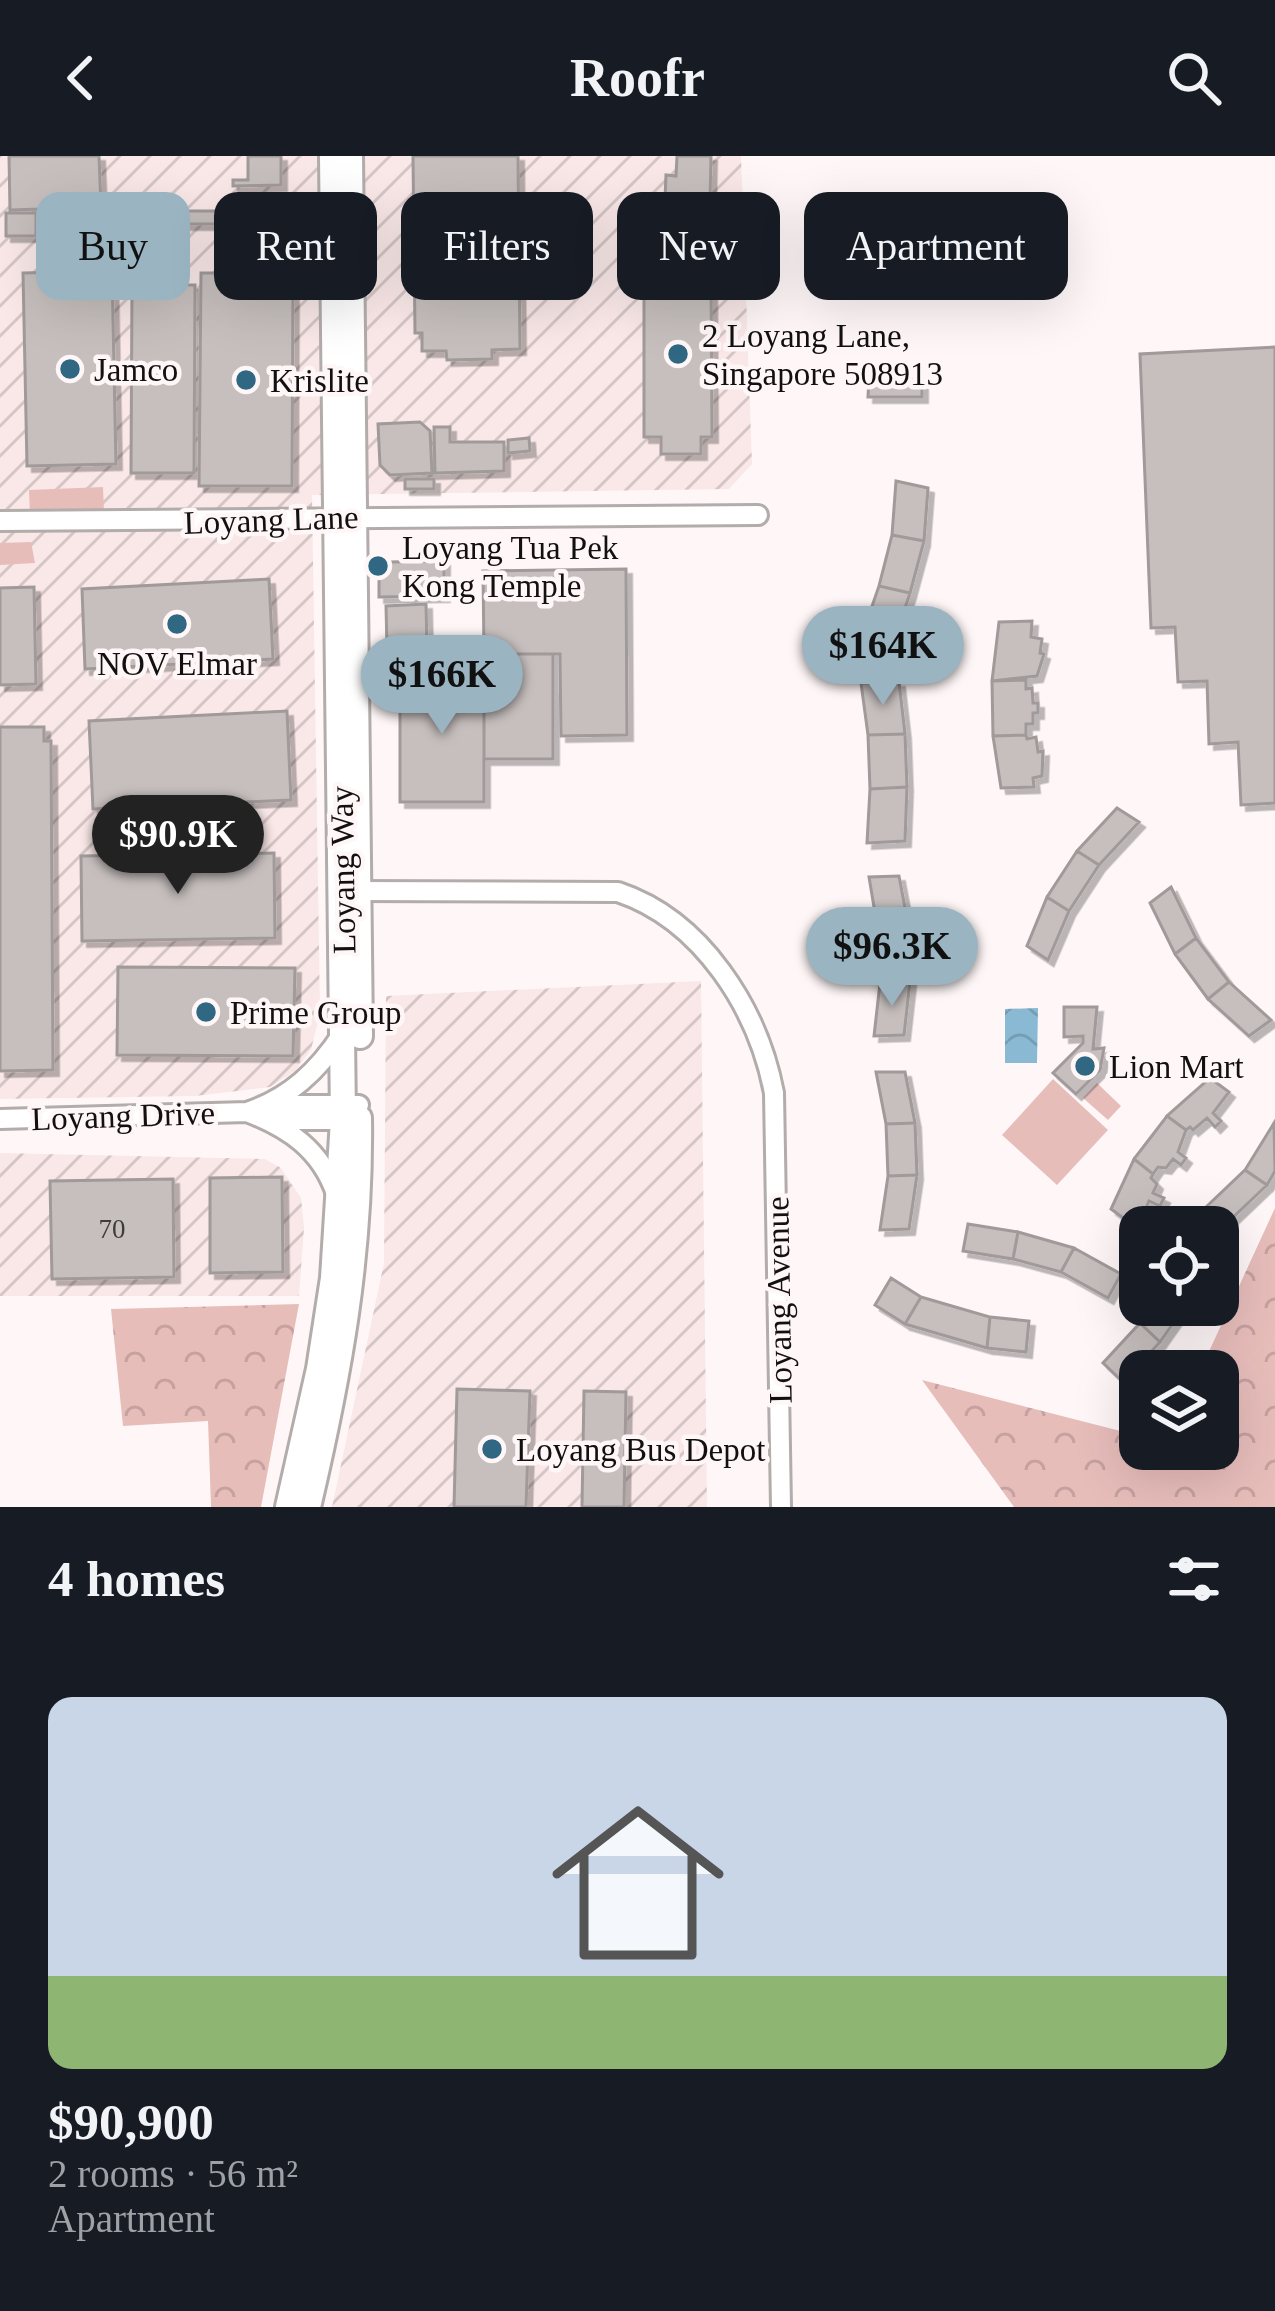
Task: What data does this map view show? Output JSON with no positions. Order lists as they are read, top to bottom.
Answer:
{
  "streets": {
    "main road": ["Loyang Way"],
    "street": ["Loyang Lane", "Loyang Drive", "Loyang Avenue"]
  },
  "crossings": [
    ["Loyang Lane", "Loyang Way"],
    ["Loyang Way", "Loyang Drive"]
  ],
  "places": [
    "2 Loyang Lane, Singapore 508913",
    "Jamco",
    "Krislite",
    "Loyang Tua Pek Kong Temple",
    "NOV Elmar",
    "Prime Group",
    "Lion Mart",
    "Loyang Bus Depot"
  ],
  "house_numbers": ["70"],
  "page": {
    "header": "Roofr",
    "chip": [
      "Buy",
      "Rent",
      "Filters",
      "New",
      "Apartment"
    ],
    "price": [
      "$164K",
      "$166K",
      "$90.9K",
      "$96.3K"
    ],
    "heading": "4 homes",
    "list": [
      {
        "name": "$90,900",
        "note": "2 rooms · 56 m² · Apartment"
      }
    ]
  }
}
